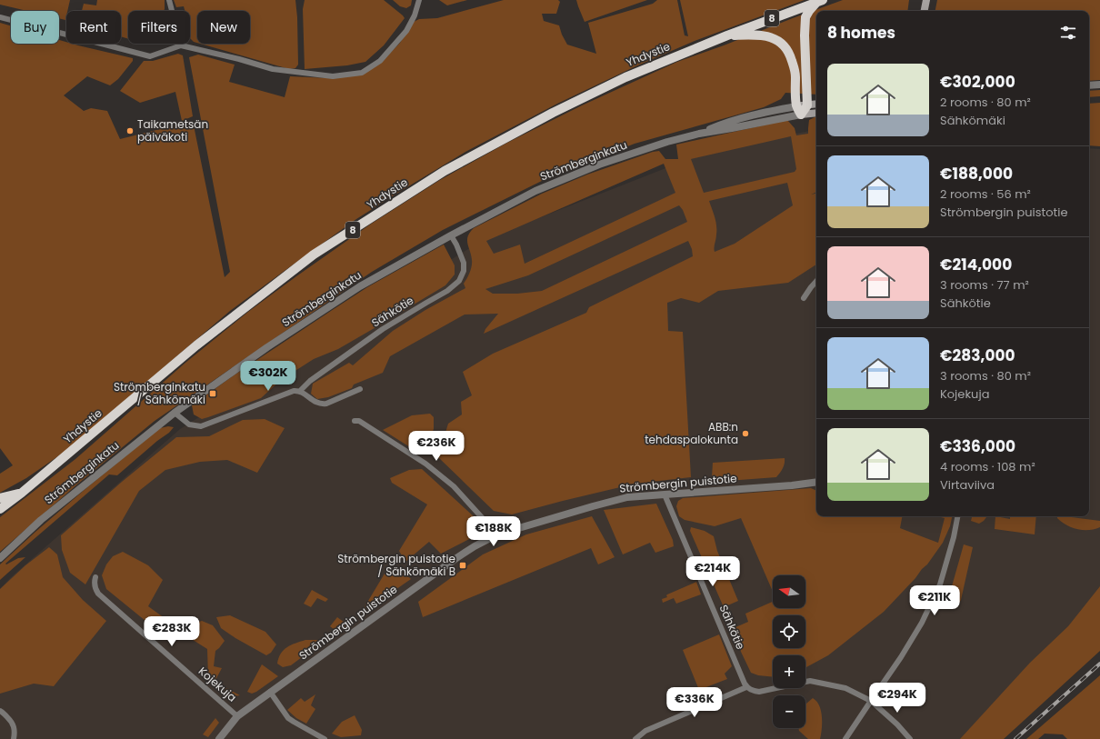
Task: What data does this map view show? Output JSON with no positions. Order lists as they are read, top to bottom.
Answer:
{
  "streets": {
    "highway": ["8", "Yhdystie"],
    "main road": ["Strömberginkatu"],
    "street": ["Sähkötie", "Strömbergin puistotie", "Kojekuja"]
  },
  "crossings": [
    ["Strömberginkatu", "Sähkötie"],
    ["Sähkötie", "Strömbergin puistotie"],
    ["Strömbergin puistotie", "Kojekuja"]
  ],
  "places": {
    "other": ["Taikametsän päiväkoti", "ABB:n tehdaspalokunta"],
    "transit": ["Strömberginkatu / Sähkömäki", "Strömbergin puistotie / Sähkömäki B"]
  },
  "north": "left",
  "page": {
    "chip": [
      "Buy",
      "Rent",
      "Filters",
      "New"
    ],
    "heading": "8 homes",
    "list": [
      {
        "name": "€302,000",
        "note": "2 rooms · 80 m² · Sähkömäki"
      },
      {
        "name": "€188,000",
        "note": "2 rooms · 56 m² · Strömbergin puistotie"
      },
      {
        "name": "€214,000",
        "note": "3 rooms · 77 m² · Sähkötie"
      },
      {
        "name": "€283,000",
        "note": "3 rooms · 80 m² · Kojekuja"
      },
      {
        "name": "€336,000",
        "note": "4 rooms · 108 m² · Virtaviiva"
      }
    ],
    "price": [
      "€302K",
      "€236K",
      "€188K",
      "€214K",
      "€211K",
      "€283K",
      "€294K",
      "€336K"
    ],
    "map_buttons": ["+", "−"]
  }
}
